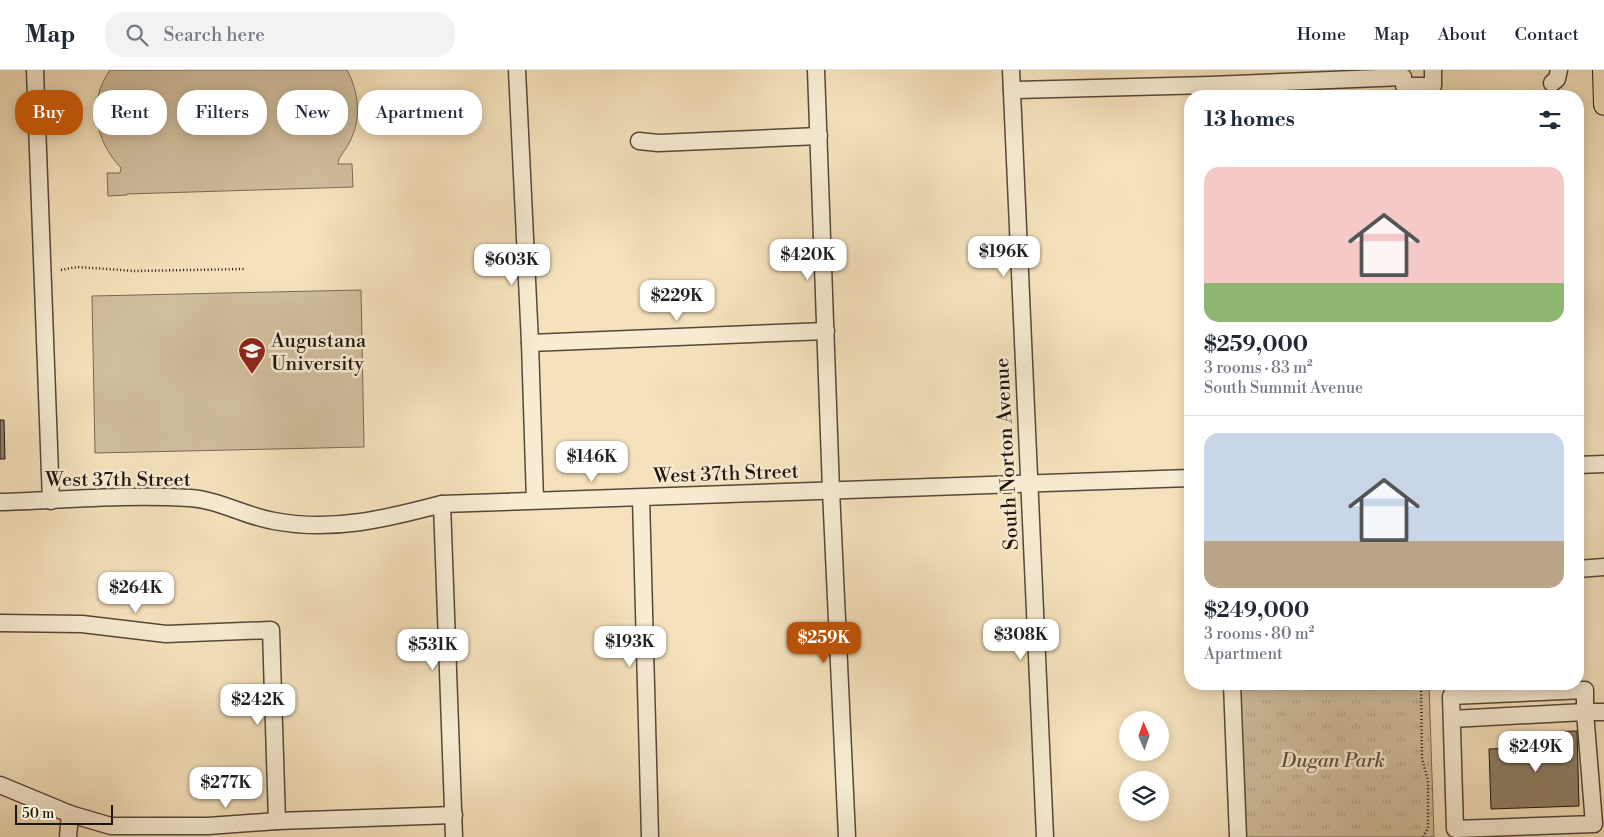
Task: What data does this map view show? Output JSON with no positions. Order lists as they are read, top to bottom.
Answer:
{
  "streets": {
    "street": ["South Norton Avenue", "West 37th Street"]
  },
  "crossings": [
    ["South Norton Avenue", "West 37th Street"]
  ],
  "parks": ["Dugan Park"],
  "places": {
    "school or university": ["Augustana University"]
  },
  "scale_bar": "50 m",
  "north": "top",
  "page": {
    "header": "Map",
    "search": "Search here",
    "nav": [
      "Home",
      "Map",
      "About",
      "Contact"
    ],
    "chip": [
      "Buy",
      "Rent",
      "Filters",
      "New",
      "Apartment"
    ],
    "heading": "13 homes",
    "list": [
      {
        "name": "$259,000",
        "note": "3 rooms · 83 m² · South Summit Avenue"
      },
      {
        "name": "$249,000",
        "note": "3 rooms · 80 m² · Apartment"
      }
    ],
    "price": [
      "$196K",
      "$420K",
      "$603K",
      "$229K",
      "$146K",
      "$264K",
      "$308K",
      "$259K",
      "$193K",
      "$531K",
      "$242K",
      "$249K",
      "$277K"
    ],
    "scale": "50 m"
  }
}
